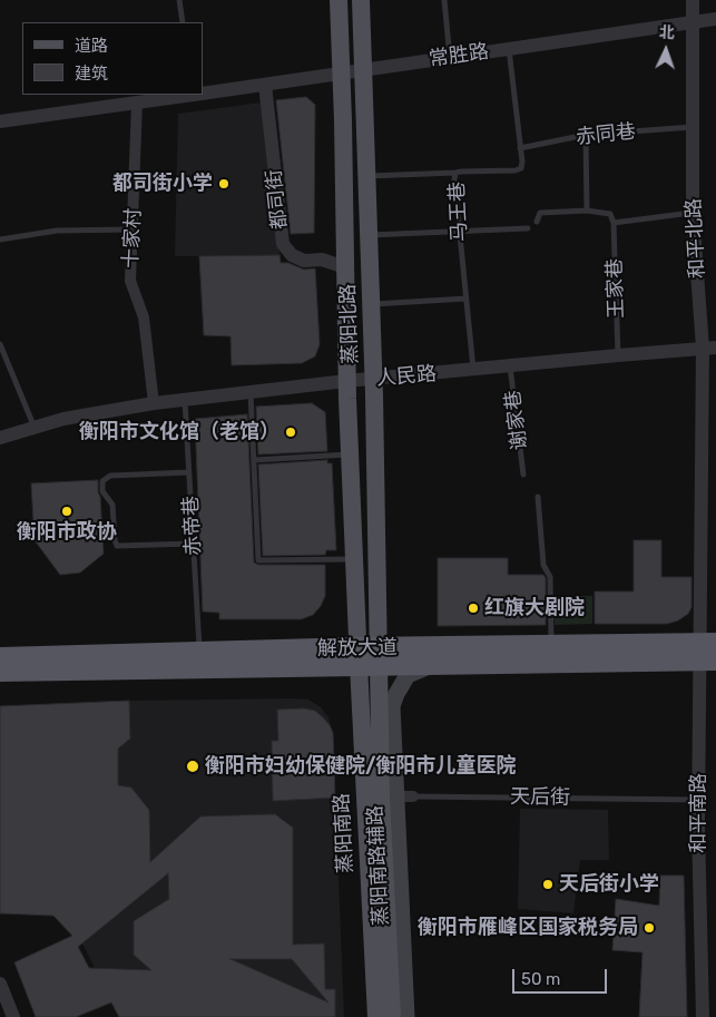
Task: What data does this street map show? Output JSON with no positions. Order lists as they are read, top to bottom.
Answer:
{
  "streets": {
    "highway": ["解放大道"],
    "main road": ["蒸阳北路", "蒸阳南路", "蒸阳南路辅路"],
    "street": [
      "常胜路",
      "都司街",
      "十家村",
      "和平北路",
      "人民路",
      "天后街",
      "和平南路"
    ],
    "lane": [
      "赤同巷",
      "马王巷",
      "王家巷",
      "谢家巷",
      "赤帝巷"
    ]
  },
  "crossings": [
    ["常胜路", "都司街"],
    ["常胜路", "马王巷"],
    ["常胜路", "十家村"],
    ["常胜路", "和平北路"],
    ["常胜路", "蒸阳北路"],
    ["赤同巷", "马王巷"],
    ["赤同巷", "和平北路"],
    ["都司街", "蒸阳北路"],
    ["马王巷", "人民路"],
    ["十家村", "人民路"],
    ["和平北路", "人民路"],
    ["和平北路", "解放大道"],
    ["和平北路", "和平南路"],
    ["王家巷", "人民路"],
    ["蒸阳北路", "人民路"],
    ["蒸阳北路", "解放大道"],
    ["蒸阳北路", "蒸阳南路"],
    ["人民路", "谢家巷"],
    ["人民路", "赤帝巷"],
    ["赤帝巷", "解放大道"],
    ["解放大道", "和平南路"],
    ["解放大道", "蒸阳南路"],
    ["解放大道", "蒸阳南路辅路"],
    ["天后街", "和平南路"],
    ["天后街", "蒸阳南路"],
    ["天后街", "蒸阳南路辅路"],
    ["蒸阳南路", "蒸阳南路辅路"]
  ],
  "places": [
    "都司街小学",
    "衡阳市文化馆（老馆）",
    "衡阳市政协",
    "红旗大剧院",
    "衡阳市妇幼保健院/衡阳市儿童医院",
    "天后街小学",
    "衡阳市雁峰区国家税务局"
  ],
  "legend": ["道路", "建筑"],
  "scale_bar": "50 m",
  "north": "top"
}
